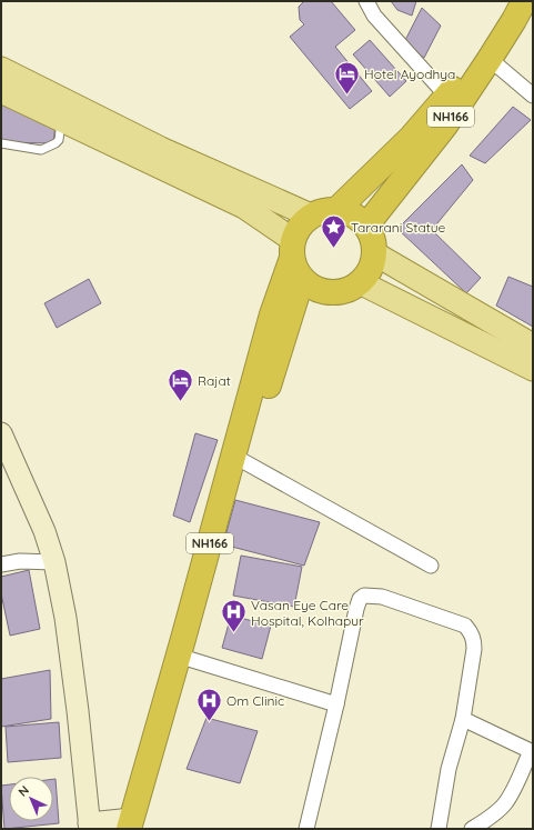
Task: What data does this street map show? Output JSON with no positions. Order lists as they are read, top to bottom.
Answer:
{
  "streets": {
    "highway": ["NH166"]
  },
  "places": {
    "hotel": ["Hotel Ayodhya", "Rajat"],
    "place": ["Tararani Statue"],
    "hospital": ["Vasan Eye Care Hospital, Kolhapur", "Om Clinic"]
  },
  "north": "top left"
}
